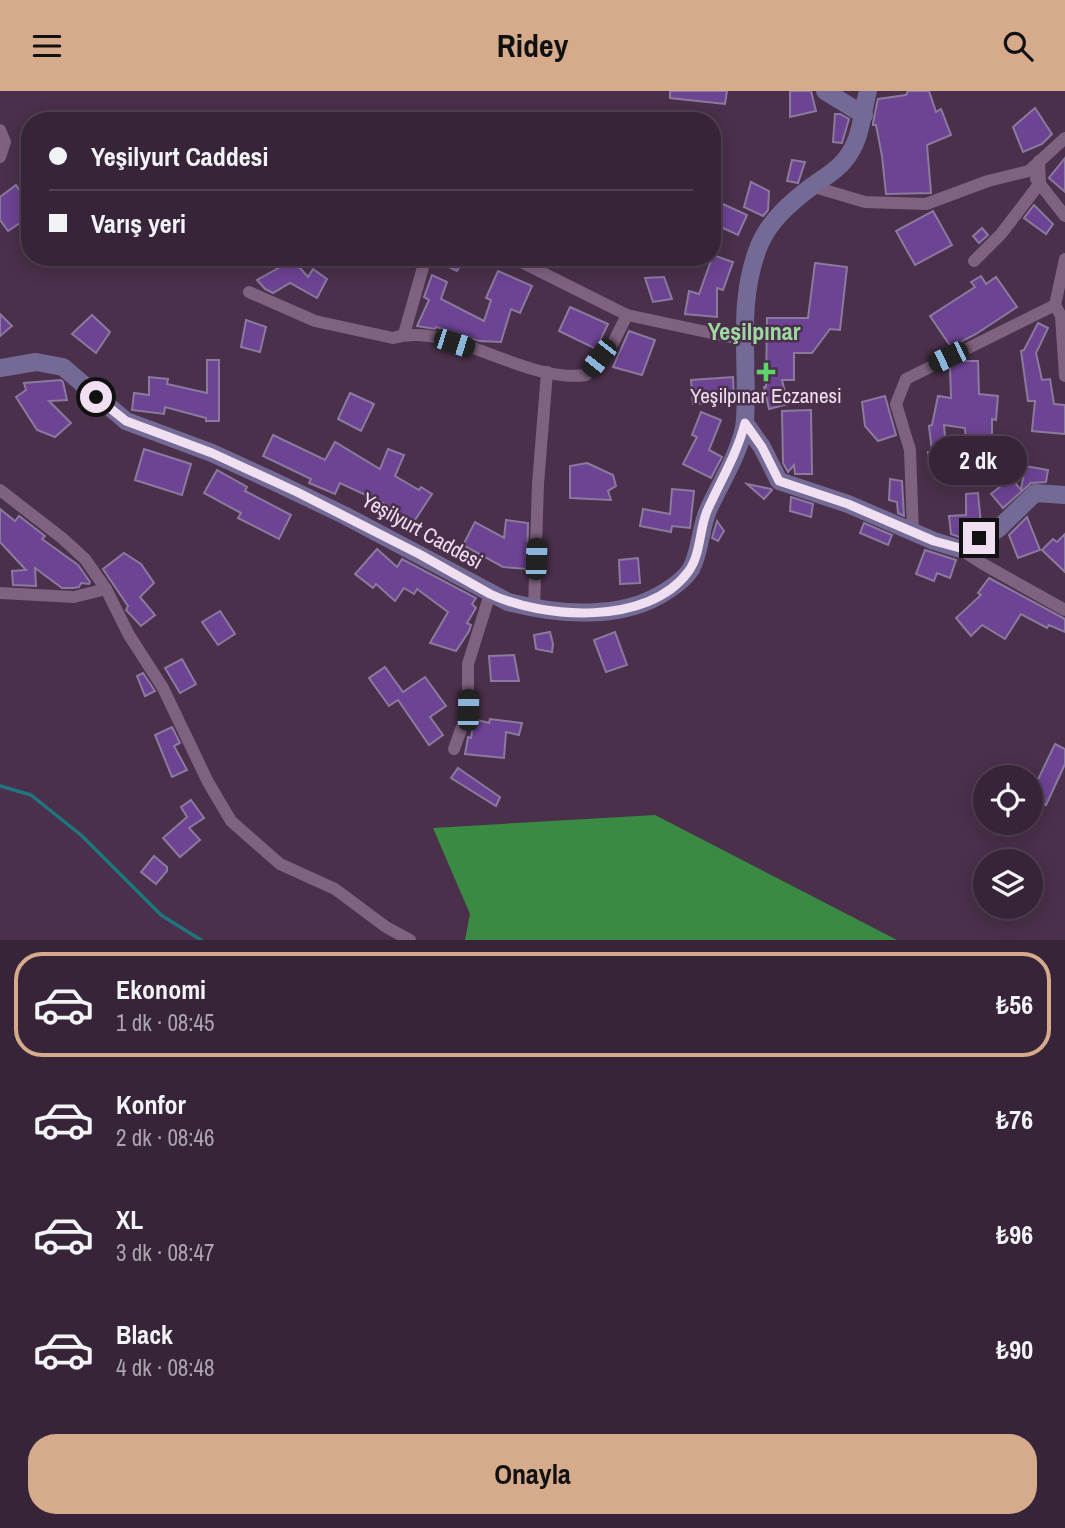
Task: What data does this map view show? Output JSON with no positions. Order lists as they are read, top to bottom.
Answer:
{
  "streets": {
    "main road": ["Yeşilyurt Caddesi"]
  },
  "districts": ["Yeşilpınar"],
  "places": {
    "health": ["Yeşilpınar Eczanesi"]
  },
  "page": {
    "header": "Ridey",
    "banner": ["Yeşilyurt Caddesi", "Varış yeri"],
    "bubble": "2 dk",
    "list": [
      {
        "name": "Ekonomi",
        "note": "1 dk · 08:45",
        "value": "₺56"
      },
      {
        "name": "Konfor",
        "note": "2 dk · 08:46",
        "value": "₺76"
      },
      {
        "name": "XL",
        "note": "3 dk · 08:47",
        "value": "₺96"
      },
      {
        "name": "Black",
        "note": "4 dk · 08:48",
        "value": "₺90"
      }
    ],
    "buttons": "Onayla"
  }
}
